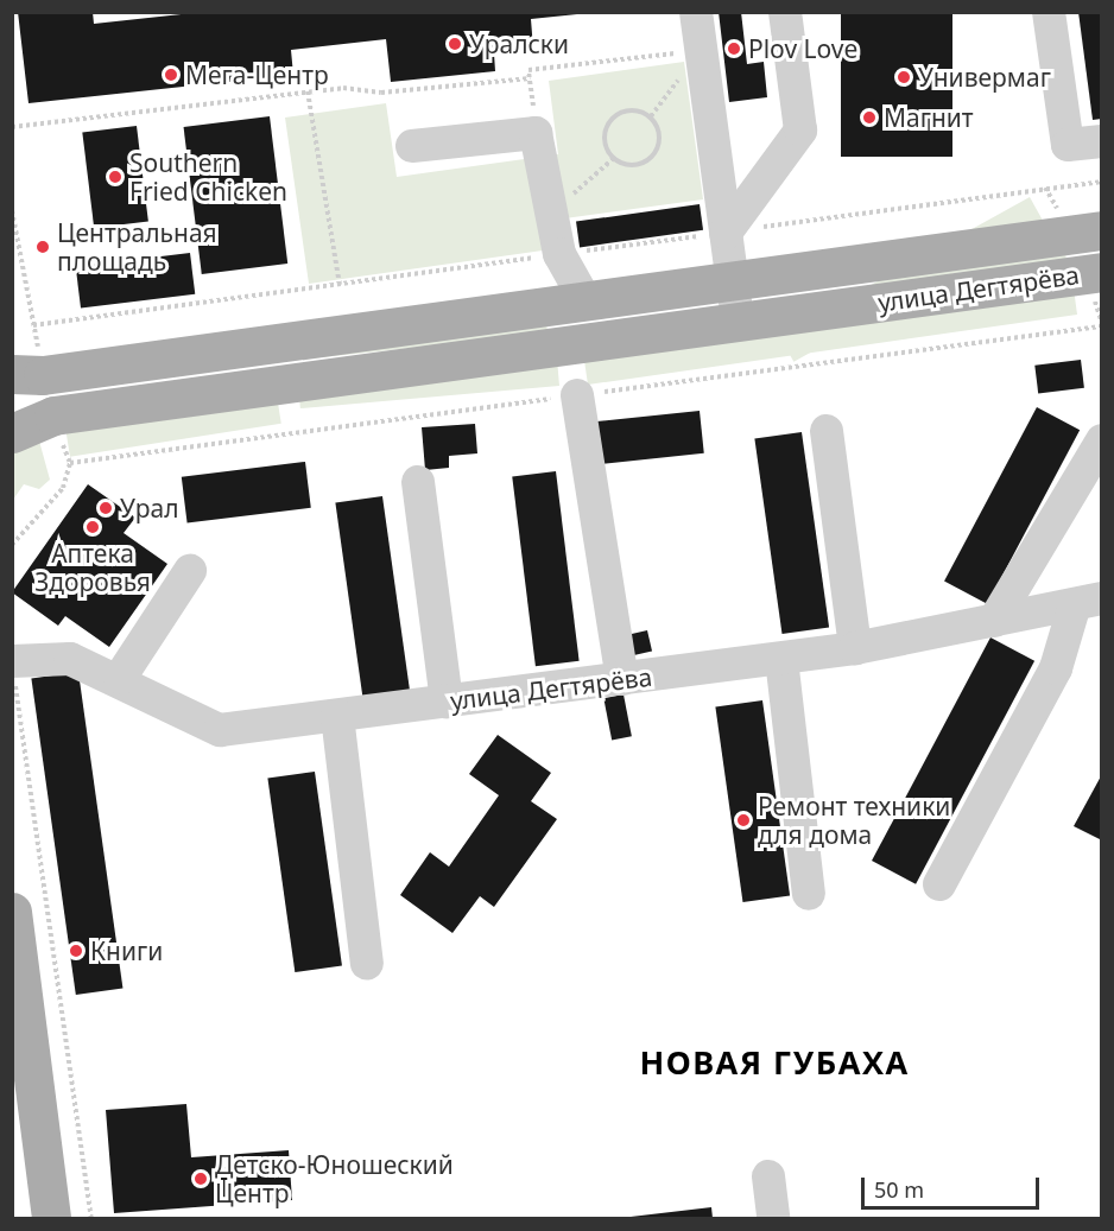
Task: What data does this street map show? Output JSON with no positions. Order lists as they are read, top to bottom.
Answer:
{
  "streets": {
    "main road": ["улица Дегтярёва"]
  },
  "districts": ["НОВАЯ ГУБАХА"],
  "places": [
    "Уралски",
    "Plov Love",
    "Мега-Центр",
    "Универмаг",
    "Магнит",
    "Southern Fried Chicken",
    "Центральная площадь",
    "Урал",
    "Аптека Здоровья",
    "Ремонт техники для дома",
    "Книги",
    "Детско-Юношеский Центр"
  ],
  "scale_bar": "50 m"
}
